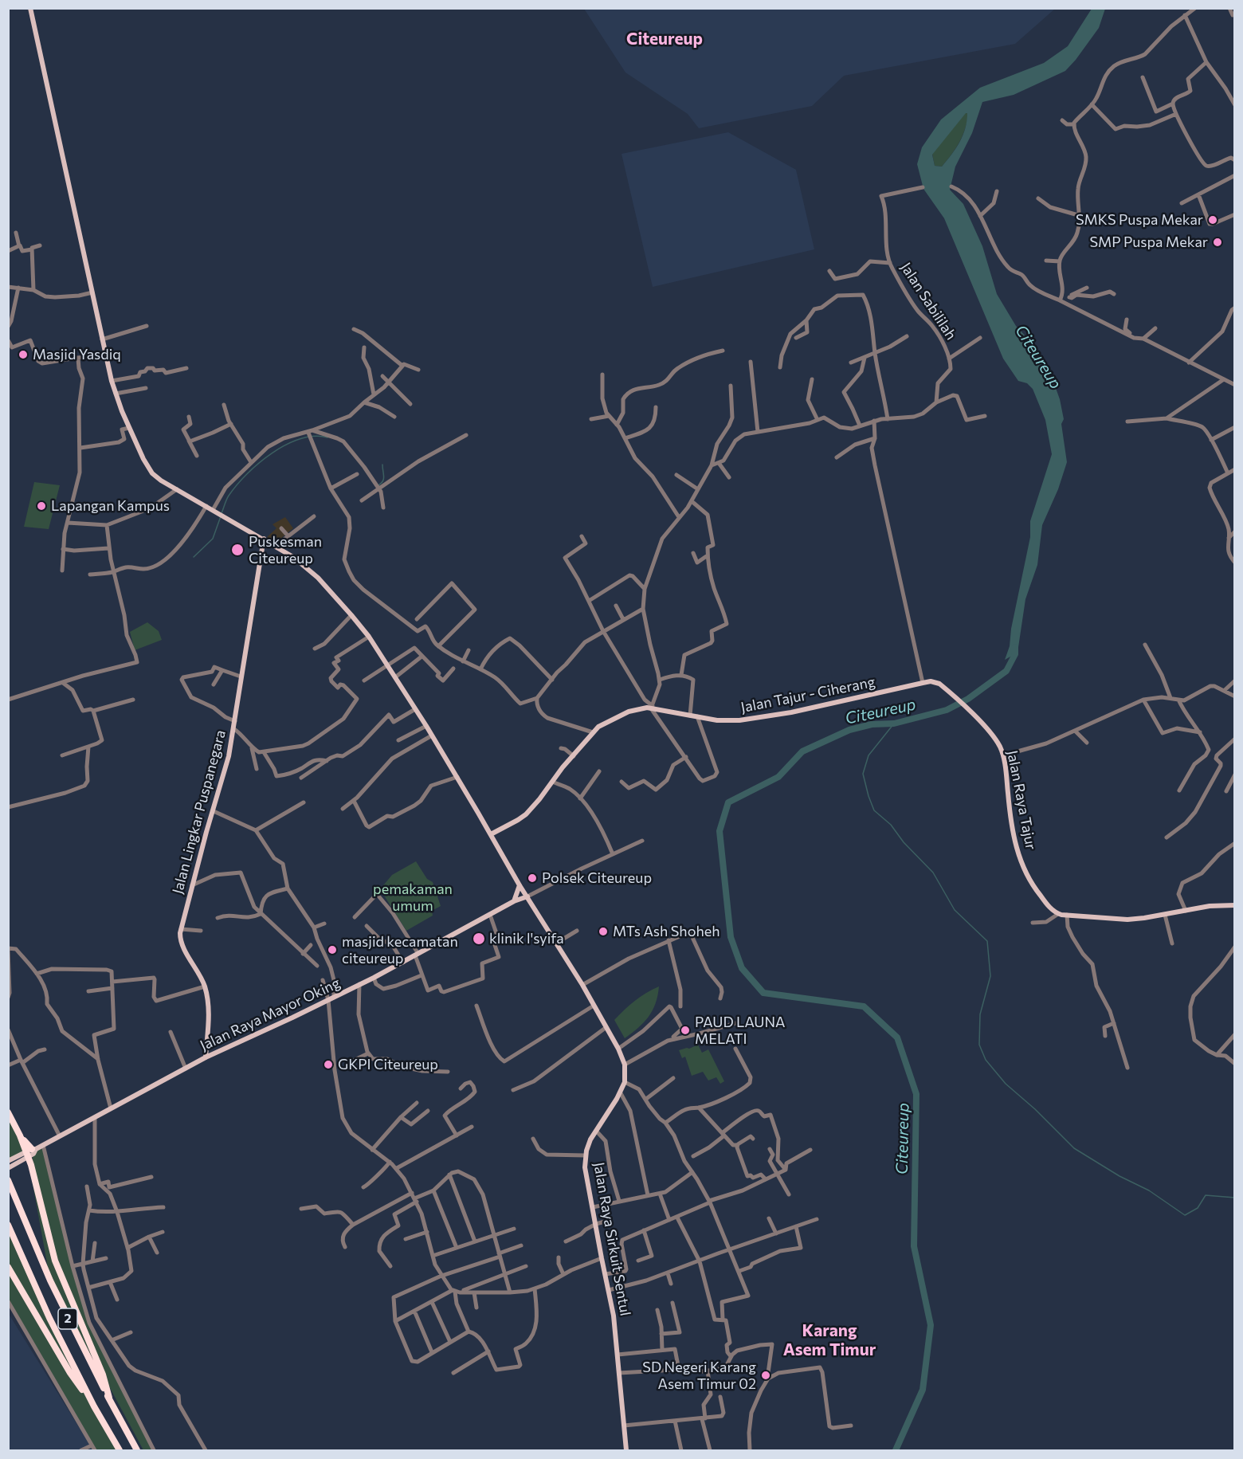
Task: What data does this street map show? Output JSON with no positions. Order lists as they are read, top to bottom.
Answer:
{
  "streets": {
    "highway": ["2"],
    "main road": [
      "Jalan Tajur - Ciherang",
      "Jalan Raya Tajur",
      "Jalan Lingkar Puspanegara",
      "Jalan Raya Mayor Oking",
      "Jalan Raya Sirkuit Sentul"
    ],
    "street": ["Jalan Sabililah"]
  },
  "crossings": [
    ["Jalan Tajur - Ciherang", "Jalan Raya Tajur"],
    ["Jalan Tajur - Ciherang", "Jalan Raya Sirkuit Sentul"],
    ["Jalan Lingkar Puspanegara", "Jalan Raya Mayor Oking"],
    ["Jalan Lingkar Puspanegara", "Jalan Raya Sirkuit Sentul"],
    ["Jalan Raya Mayor Oking", "Jalan Raya Sirkuit Sentul"]
  ],
  "districts": ["Citeureup", "Karang Asem Timur"],
  "water": ["Citeureup"],
  "parks": ["pemakaman umum"],
  "places": [
    "SMKS Puspa Mekar",
    "SMP Puspa Mekar",
    "Masjid Yasdiq",
    "Lapangan Kampus",
    "Puskesman Citeureup",
    "Polsek Citeureup",
    "MTs Ash Shoheh",
    "klinik l'syifa",
    "masjid kecamatan citeureup",
    "PAUD LAUNA MELATI",
    "GKPI Citeureup",
    "SD Negeri Karang Asem Timur 02"
  ]
}
